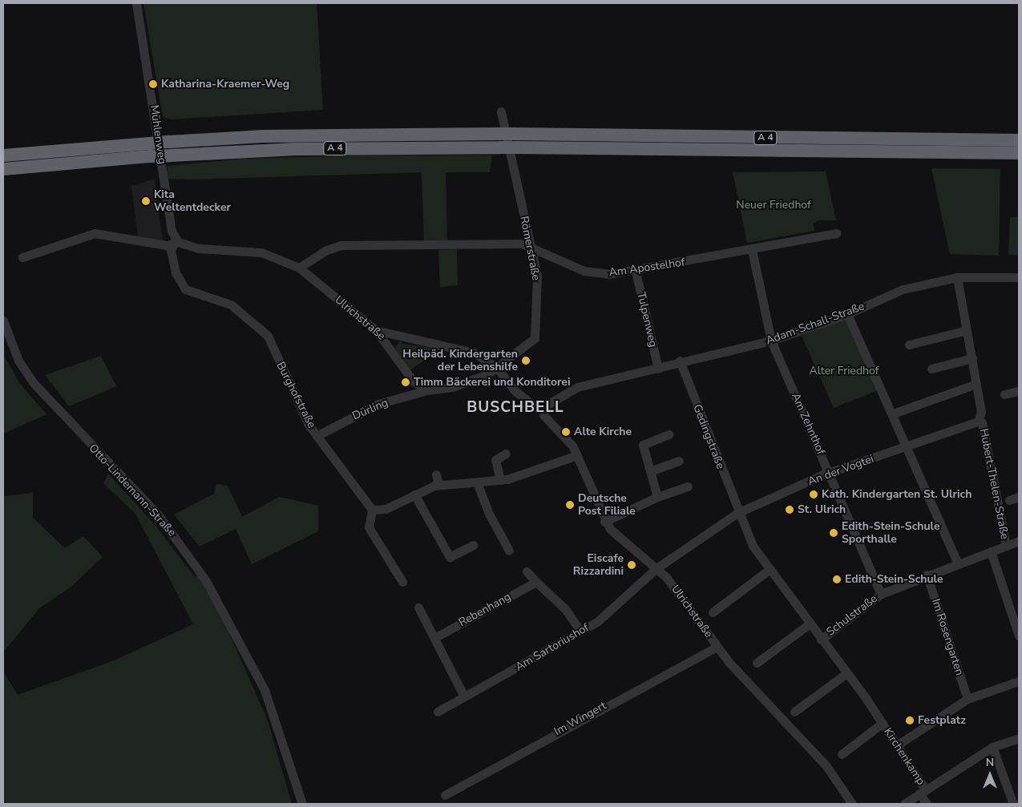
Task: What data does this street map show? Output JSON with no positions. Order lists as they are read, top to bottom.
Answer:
{
  "streets": {
    "highway": ["A 4"],
    "street": [
      "Mühlenweg",
      "Römerstraße",
      "Am Apostelhof",
      "Ulrichstraße",
      "Tulpenweg",
      "Adam-Schall-Straße",
      "Burghofstraße",
      "Dürling",
      "Am Zehnthof",
      "Gedingstraße",
      "An der Vogtei",
      "Hubert-Thelen-Straße",
      "Otto-Lindemann-Straße",
      "Rebenhang",
      "Schulstraße",
      "Im Rosengarten",
      "Am Sartoriushof",
      "Im Wingert",
      "Kirchenkamp"
    ]
  },
  "crossings": [
    ["Mühlenweg", "Ulrichstraße"],
    ["Mühlenweg", "Burghofstraße"],
    ["Römerstraße", "Am Apostelhof"],
    ["Am Apostelhof", "Ulrichstraße"],
    ["Am Apostelhof", "Tulpenweg"],
    ["Am Apostelhof", "Am Zehnthof"],
    ["Ulrichstraße", "Burghofstraße"],
    ["Ulrichstraße", "Dürling"],
    ["Ulrichstraße", "An der Vogtei"],
    ["Ulrichstraße", "Am Sartoriushof"],
    ["Ulrichstraße", "Im Wingert"],
    ["Tulpenweg", "Adam-Schall-Straße"],
    ["Adam-Schall-Straße", "Am Zehnthof"],
    ["Adam-Schall-Straße", "Gedingstraße"],
    ["Adam-Schall-Straße", "An der Vogtei"],
    ["Burghofstraße", "Dürling"],
    ["Am Zehnthof", "An der Vogtei"],
    ["Am Zehnthof", "Schulstraße"],
    ["Gedingstraße", "An der Vogtei"],
    ["Gedingstraße", "Kirchenkamp"],
    ["An der Vogtei", "Am Sartoriushof"],
    ["An der Vogtei", "Kirchenkamp"],
    ["Hubert-Thelen-Straße", "Schulstraße"],
    ["Schulstraße", "Im Rosengarten"],
    ["Schulstraße", "Kirchenkamp"]
  ],
  "districts": ["BUSCHBELL"],
  "parks": ["Neuer Friedhof", "Alter Friedhof"],
  "places": [
    "Katharina-Kraemer-Weg",
    "Kita Weltentdecker",
    "Heilpäd. Kindergarten der Lebenshilfe",
    "Timm Bäckerei und Konditorei",
    "Alte Kirche",
    "Kath. Kindergarten St. Ulrich",
    "Deutsche Post Filiale",
    "St. Ulrich",
    "Edith-Stein-Schule Sporthalle",
    "Eiscafe Rizzardini",
    "Edith-Stein-Schule",
    "Festplatz"
  ],
  "north": "top"
}
